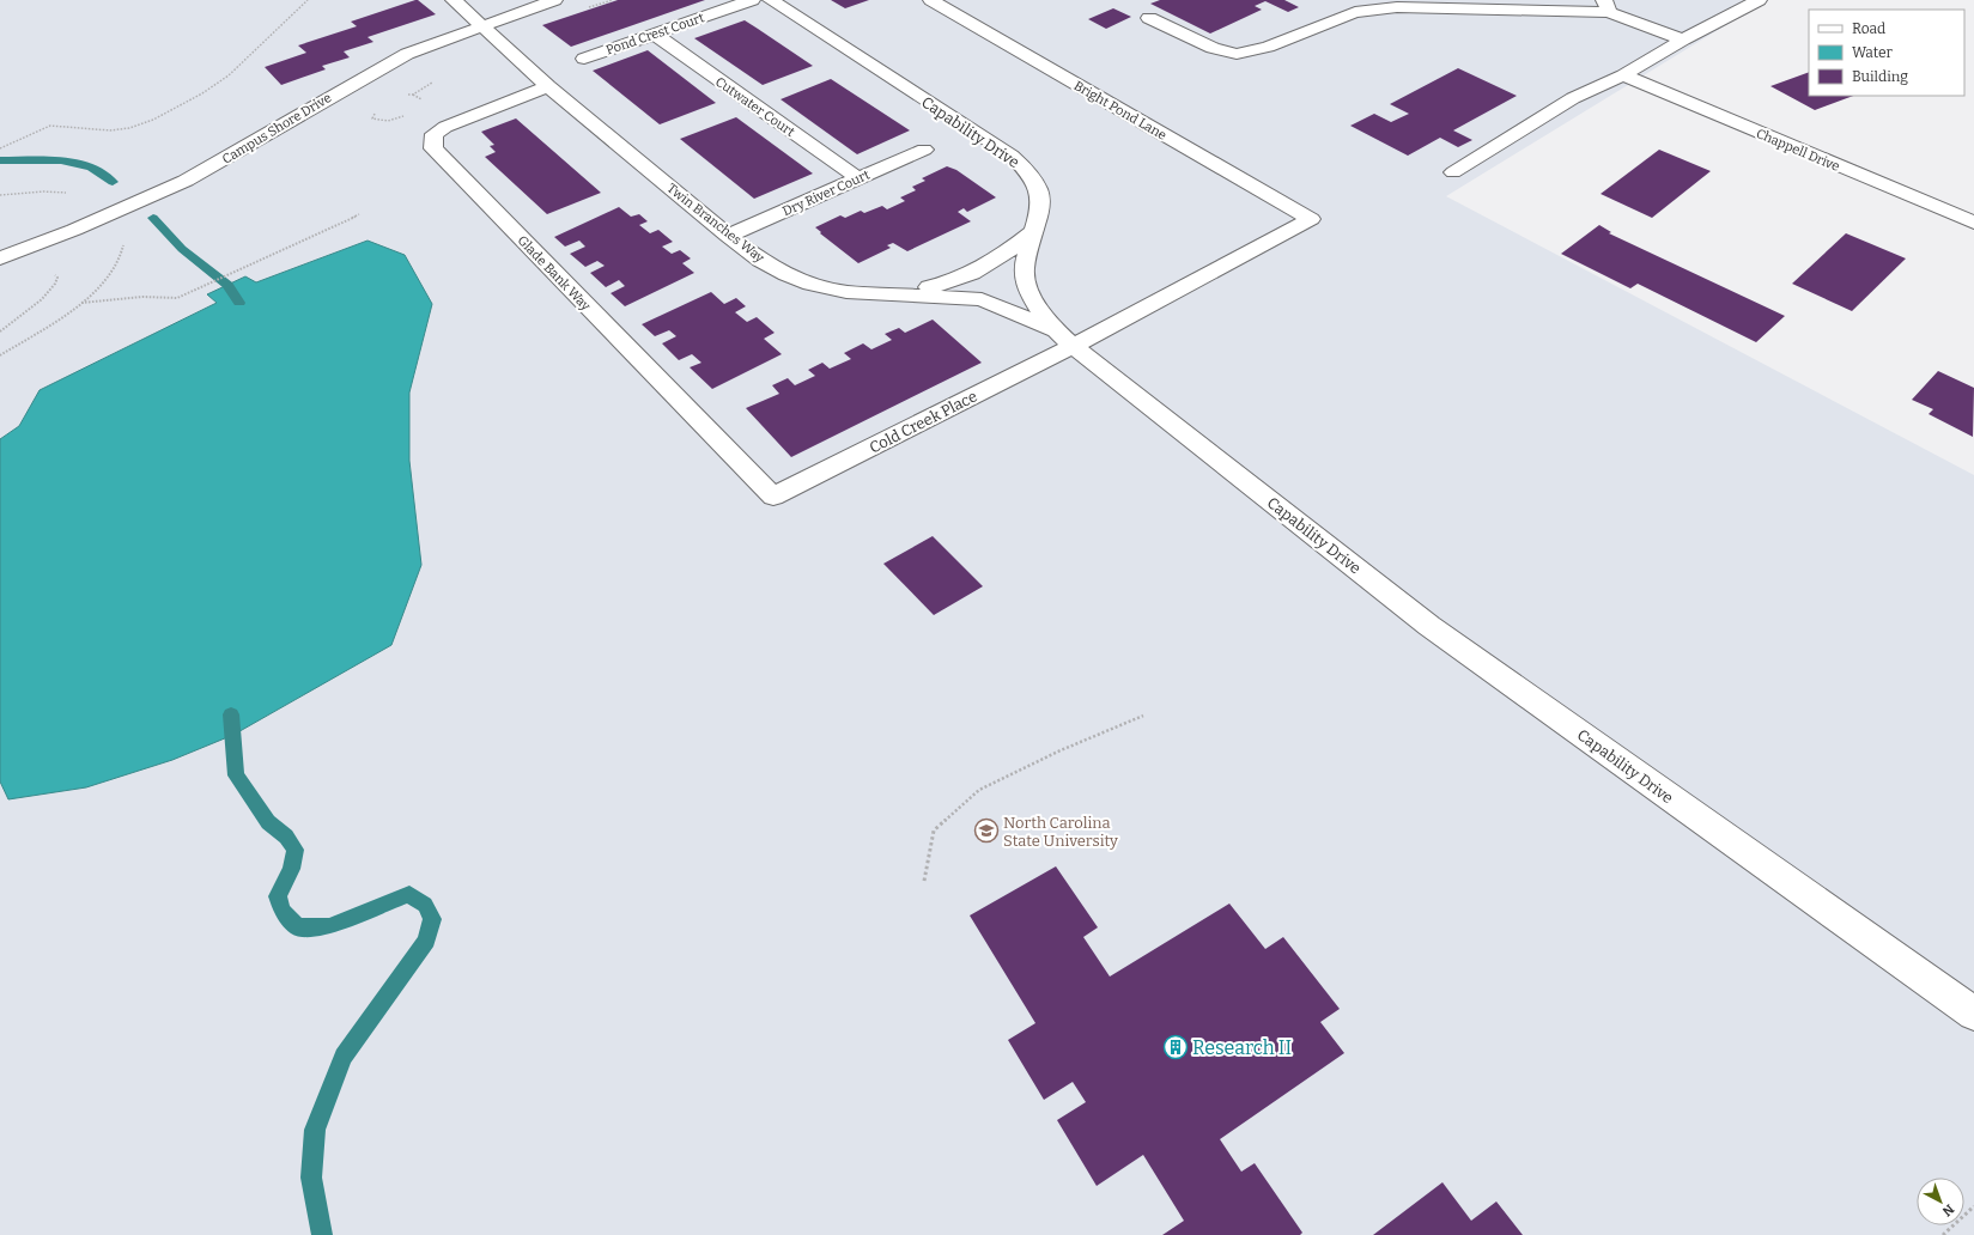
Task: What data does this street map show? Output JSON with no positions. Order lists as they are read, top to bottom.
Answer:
{
  "streets": {
    "street": [
      "Pond Crest Court",
      "Cutwater Court",
      "Bright Pond Lane",
      "Campus Shore Drive",
      "Capability Drive",
      "Chappell Drive",
      "Dry River Court",
      "Twin Branches Way",
      "Glade Bank Way",
      "Cold Creek Place"
    ]
  },
  "crossings": [
    ["Pond Crest Court", "Cutwater Court"],
    ["Cutwater Court", "Dry River Court"],
    ["Bright Pond Lane", "Cold Creek Place"],
    ["Campus Shore Drive", "Twin Branches Way"],
    ["Capability Drive", "Twin Branches Way"],
    ["Capability Drive", "Cold Creek Place"],
    ["Dry River Court", "Twin Branches Way"],
    ["Twin Branches Way", "Glade Bank Way"],
    ["Twin Branches Way", "Cold Creek Place"],
    ["Glade Bank Way", "Cold Creek Place"]
  ],
  "places": {
    "school or university": ["North Carolina State University"],
    "building": ["Research II"]
  },
  "legend": ["Road", "Water", "Building"],
  "north": "bottom right"
}
